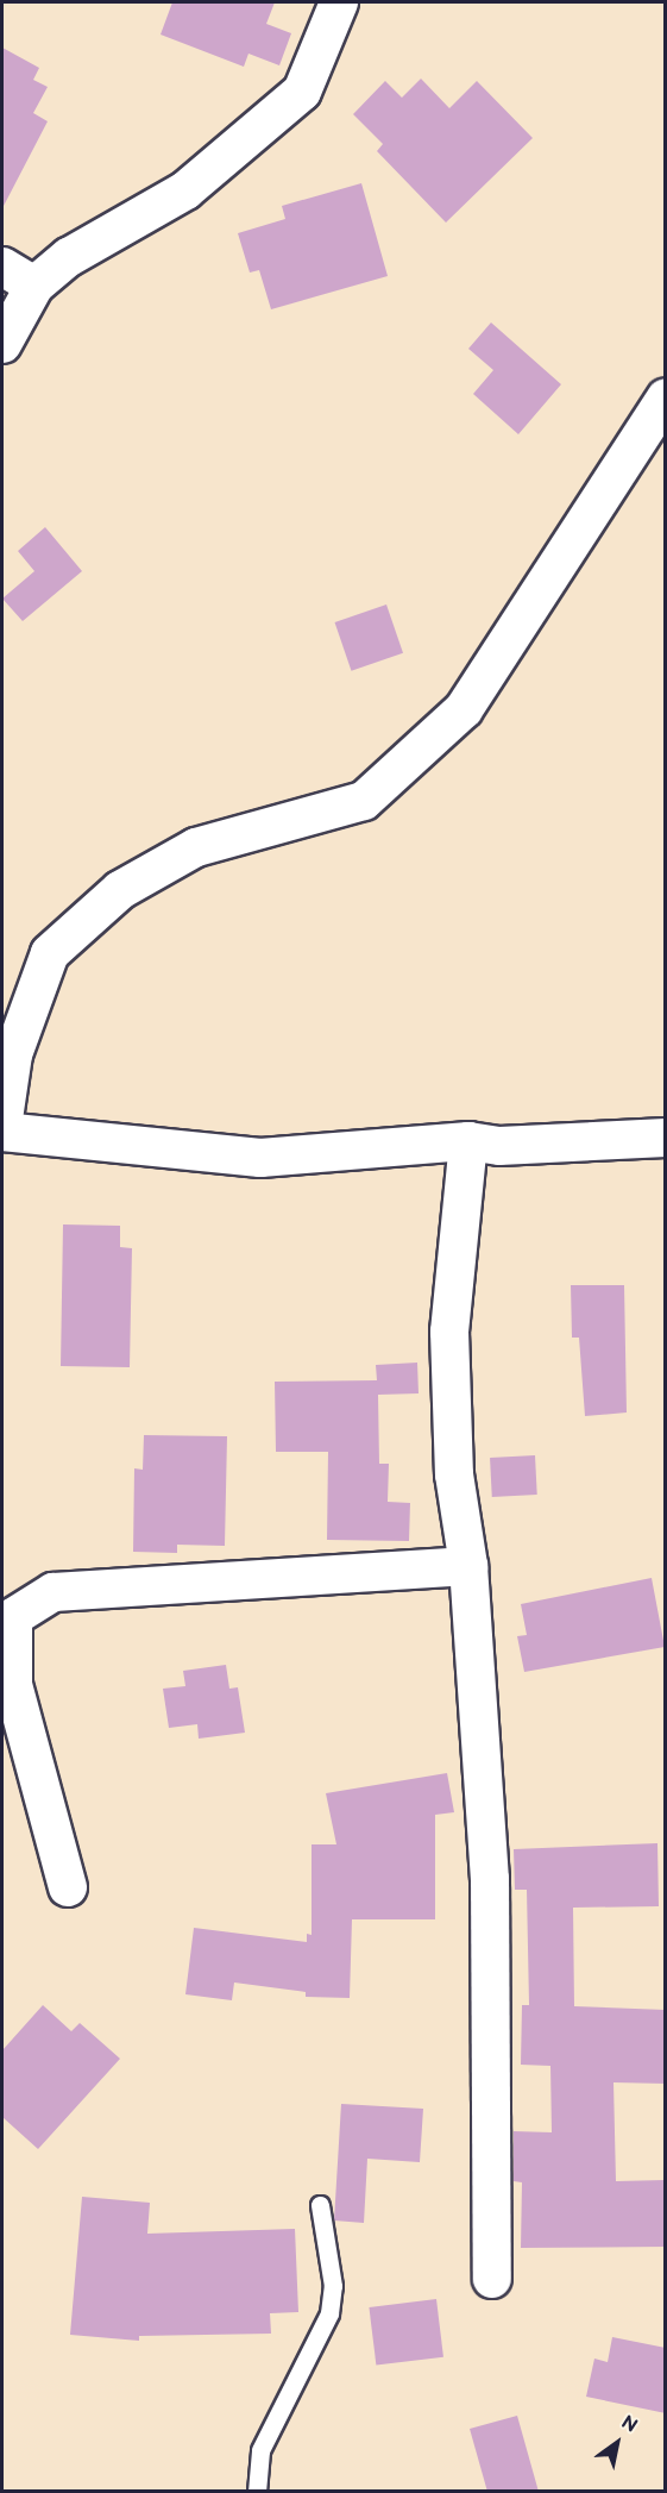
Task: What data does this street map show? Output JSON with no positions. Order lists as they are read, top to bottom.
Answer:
{
  "north": "top right"
}
